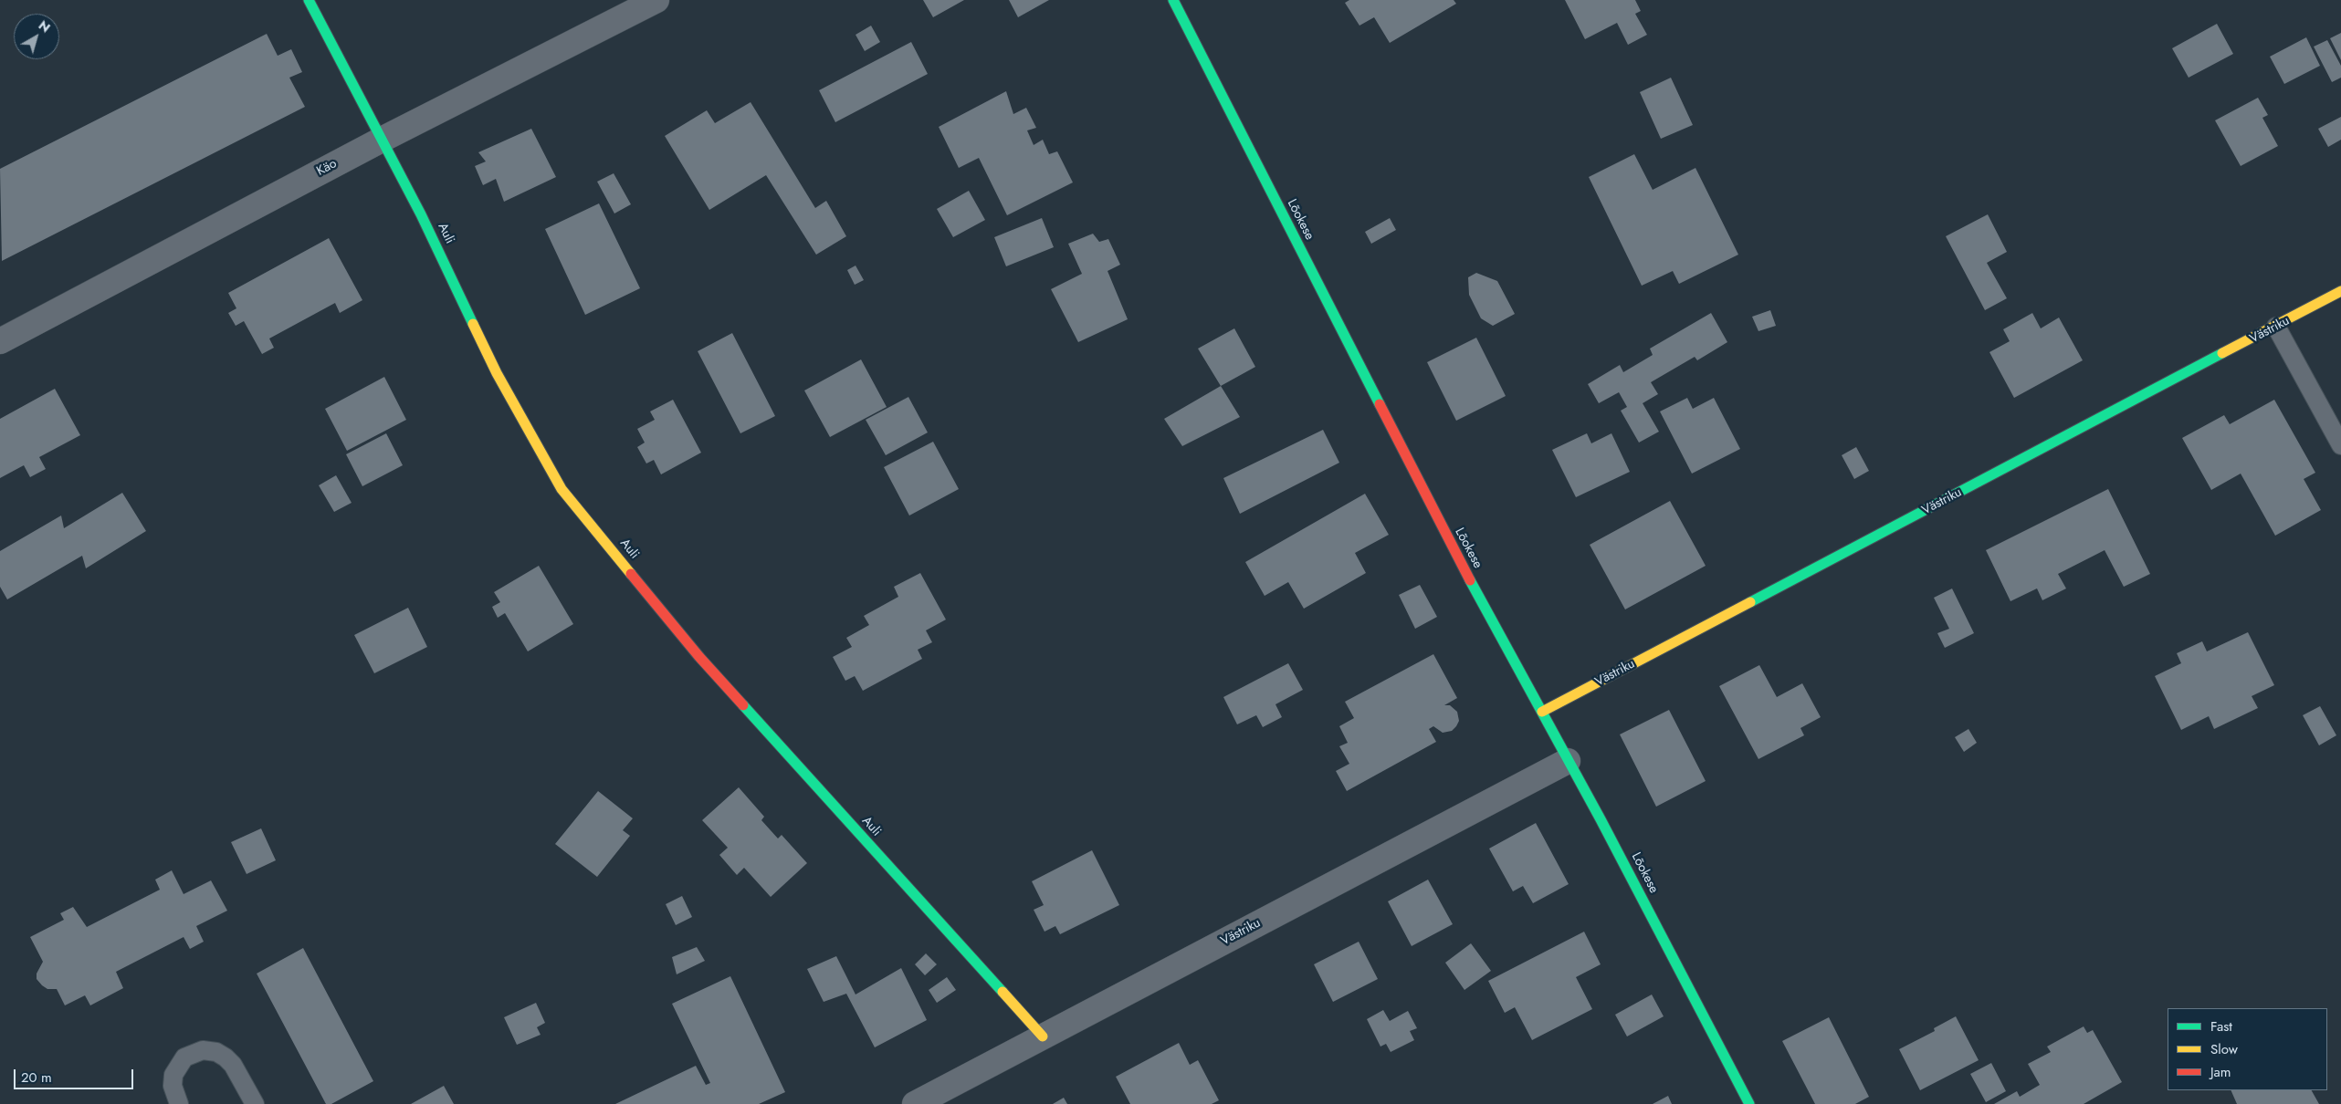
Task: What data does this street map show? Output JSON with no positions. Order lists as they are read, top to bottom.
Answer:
{
  "streets": {
    "street": [
      "Käo",
      "Lõokese",
      "Auli",
      "Västriku"
    ]
  },
  "crossings": [
    ["Käo", "Auli"],
    ["Lõokese", "Västriku"],
    ["Auli", "Västriku"]
  ],
  "legend": ["Fast", "Slow", "Jam"],
  "scale_bar": "20 m",
  "north": "top right"
}
